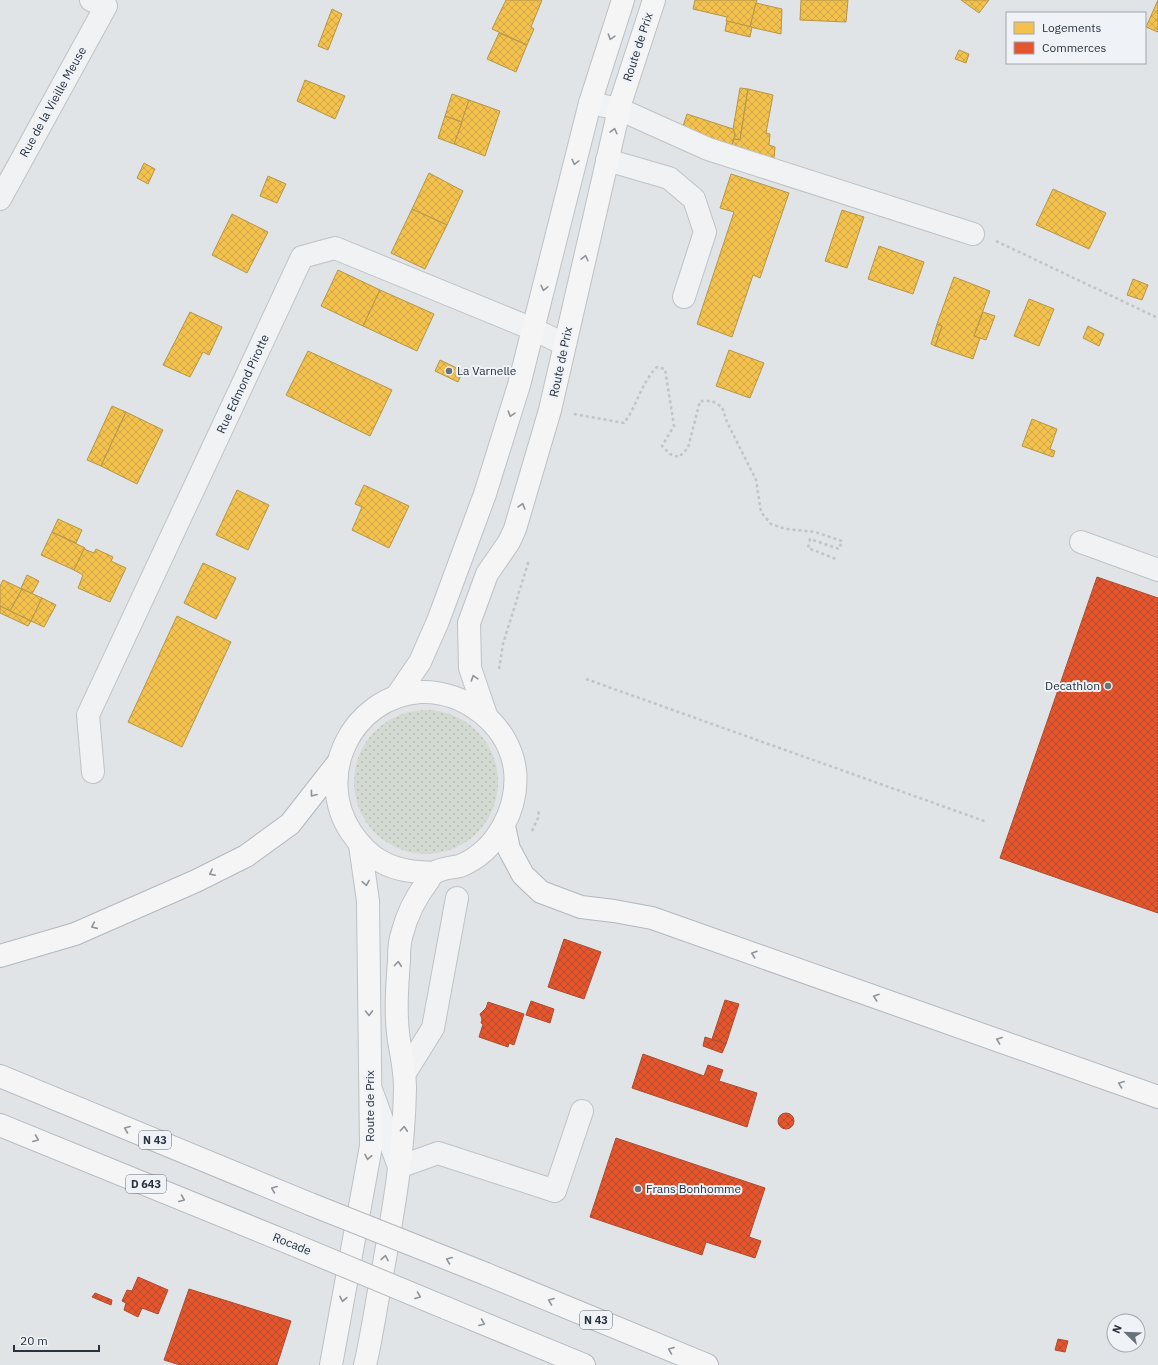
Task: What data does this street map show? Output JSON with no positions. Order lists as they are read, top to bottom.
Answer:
{
  "streets": {
    "main road": [
      "Route de Prix",
      "N 43",
      "D 643",
      "Rocade"
    ],
    "street": ["Rue de la Vieille Meuse", "Rue Edmond Pirotte"]
  },
  "crossings": [
    ["Route de Prix", "Rue Edmond Pirotte"]
  ],
  "places": ["La Varnelle", "Decathlon", "Frans Bonhomme"],
  "legend": ["Logements", "Commerces"],
  "scale_bar": "20 m",
  "north": "top left"
}
